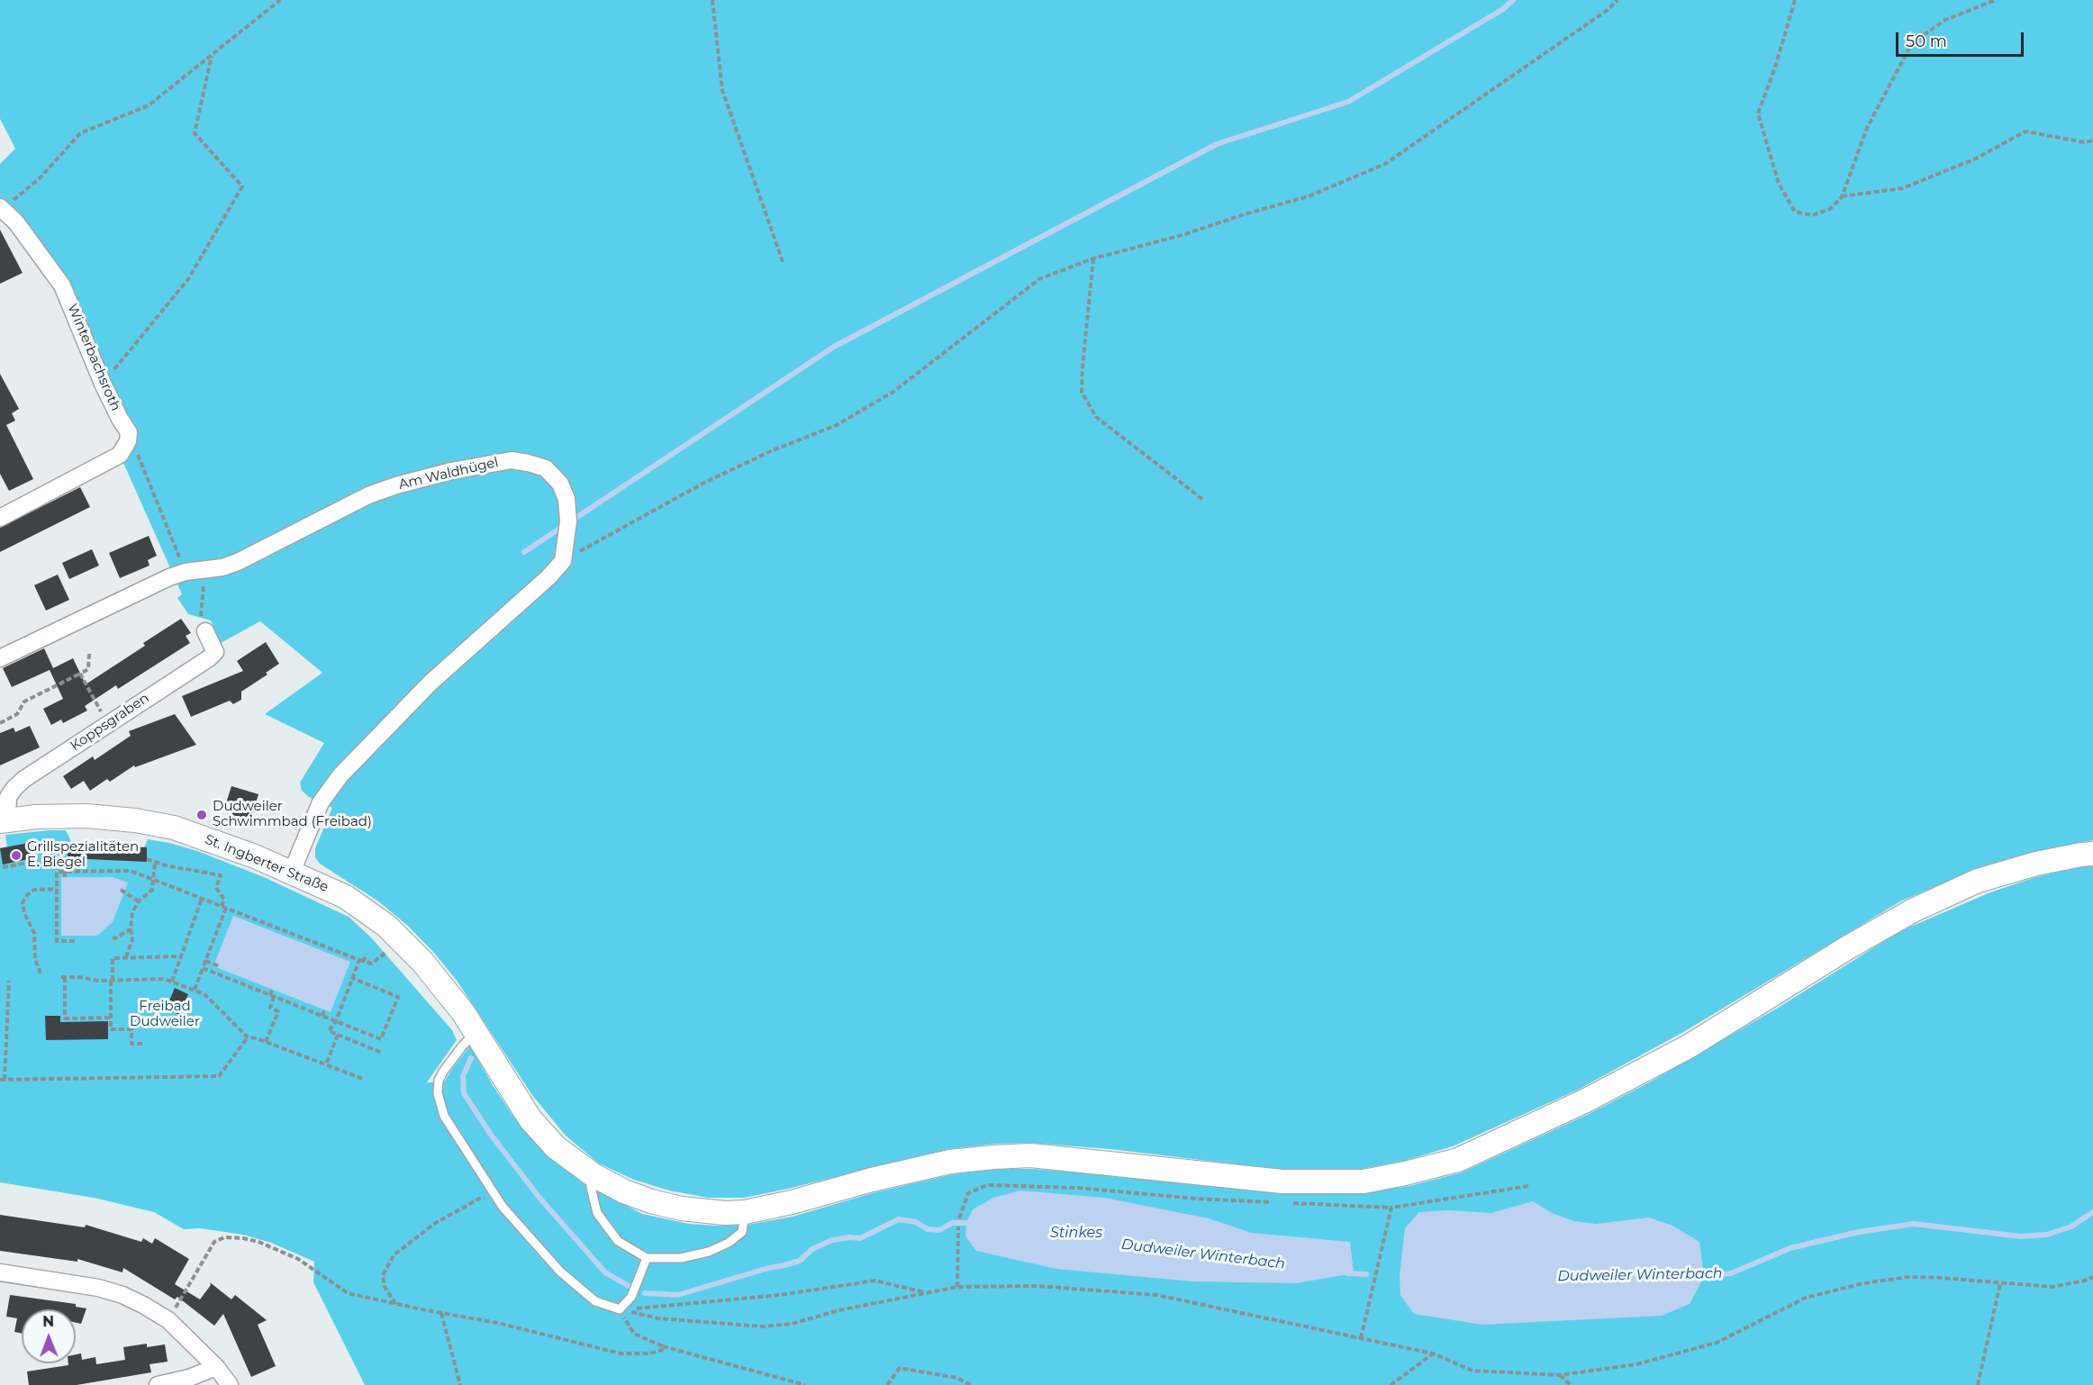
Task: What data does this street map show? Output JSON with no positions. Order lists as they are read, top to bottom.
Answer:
{
  "streets": {
    "main road": ["St. Ingberter Straße"],
    "street": ["Winterbachsroth", "Am Waldhügel", "Koppsgraben"]
  },
  "crossings": [
    ["Koppsgraben", "St. Ingberter Straße"]
  ],
  "water": ["Stinkes", "Dudweiler Winterbach"],
  "parks": ["Freibad Dudweiler"],
  "places": ["Dudweiler Schwimmbad (Freibad)", "Grillspezialitäten E. Biegel"],
  "scale_bar": "50 m",
  "north": "top"
}
